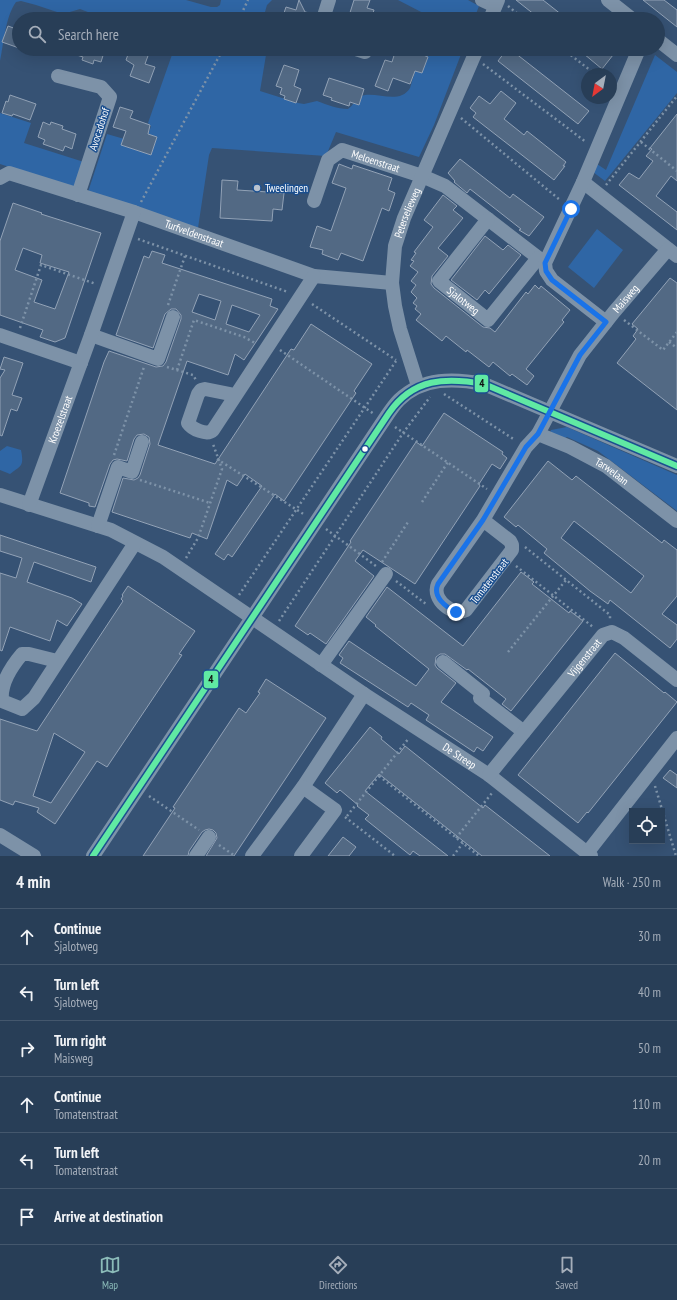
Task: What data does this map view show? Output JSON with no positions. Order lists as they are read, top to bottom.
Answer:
{
  "streets": {
    "street": [
      "Avocadohof",
      "Meloenstraat",
      "Peterselieweg",
      "Turfveldenstraat",
      "Maisweg",
      "Sjalotweg",
      "Kroezelstraat",
      "Tarwelaan",
      "Tomatenstraat",
      "Vijgenstraat",
      "De Streep"
    ]
  },
  "crossings": [
    ["Avocadohof", "Turfveldenstraat"],
    ["Meloenstraat", "Peterselieweg"],
    ["Peterselieweg", "Turfveldenstraat"],
    ["Turfveldenstraat", "Kroezelstraat"],
    ["Maisweg", "Tomatenstraat"],
    ["Kroezelstraat", "De Streep"],
    ["Tarwelaan", "Tomatenstraat"],
    ["Tomatenstraat", "Vijgenstraat"],
    ["Vijgenstraat", "De Streep"]
  ],
  "places": ["Tweelingen"],
  "lines": ["transit line 4"],
  "north": "bottom left",
  "page": {
    "search": "Search here",
    "heading": ["4 min", "Walk · 250 m"],
    "list": [
      ["Continue", "Sjalotweg", "30 m"],
      ["Turn left", "Sjalotweg", "40 m"],
      ["Turn right", "Maisweg", "50 m"],
      ["Continue", "Tomatenstraat", "110 m"],
      ["Turn left", "Tomatenstraat", "20 m"],
      "Arrive at destination"
    ],
    "nav": ["Map", "Directions", "Saved"]
  }
}
